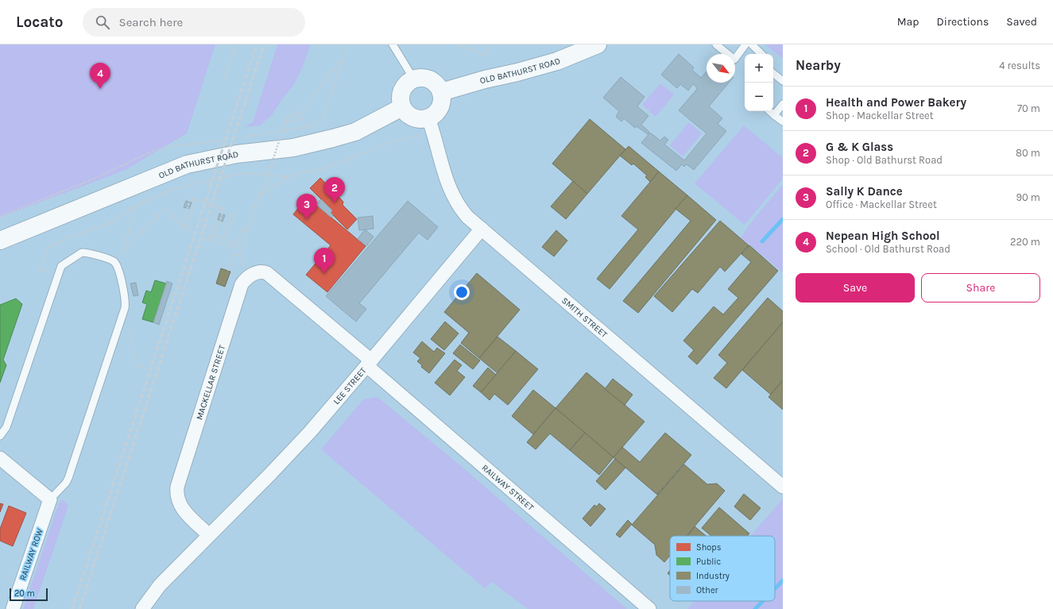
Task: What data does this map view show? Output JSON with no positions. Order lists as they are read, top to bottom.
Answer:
{
  "streets": {
    "main road": ["OLD BATHURST ROAD"],
    "street": [
      "SMITH STREET",
      "MACKELLAR STREET",
      "LEE STREET",
      "RAILWAY STREET",
      "RAILWAY ROW"
    ]
  },
  "crossings": [
    ["OLD BATHURST ROAD", "SMITH STREET"],
    ["SMITH STREET", "LEE STREET"],
    ["MACKELLAR STREET", "LEE STREET"],
    ["MACKELLAR STREET", "RAILWAY STREET"],
    ["LEE STREET", "RAILWAY STREET"]
  ],
  "legend": [
    "Shops",
    "Public",
    "Industry",
    "Other"
  ],
  "scale_bar": "20 m",
  "north": "bottom right",
  "page": {
    "header": "Locato",
    "search": "Search here",
    "nav": ["Map", "Directions", "Saved"],
    "heading": ["Nearby", "4 results"],
    "map_buttons": ["+", "−"],
    "pins": [
      "4",
      "2",
      "3",
      "1"
    ],
    "list": [
      {
        "mark": "1",
        "name": "Health and Power Bakery",
        "note": "Shop · Mackellar Street",
        "value": "70 m"
      },
      {
        "mark": "2",
        "name": "G & K Glass",
        "note": "Shop · Old Bathurst Road",
        "value": "80 m"
      },
      {
        "mark": "3",
        "name": "Sally K Dance",
        "note": "Office · Mackellar Street",
        "value": "90 m"
      },
      {
        "mark": "4",
        "name": "Nepean High School",
        "note": "School · Old Bathurst Road",
        "value": "220 m"
      }
    ],
    "buttons": ["Save", "Share"],
    "scale": "20 m"
  }
}
